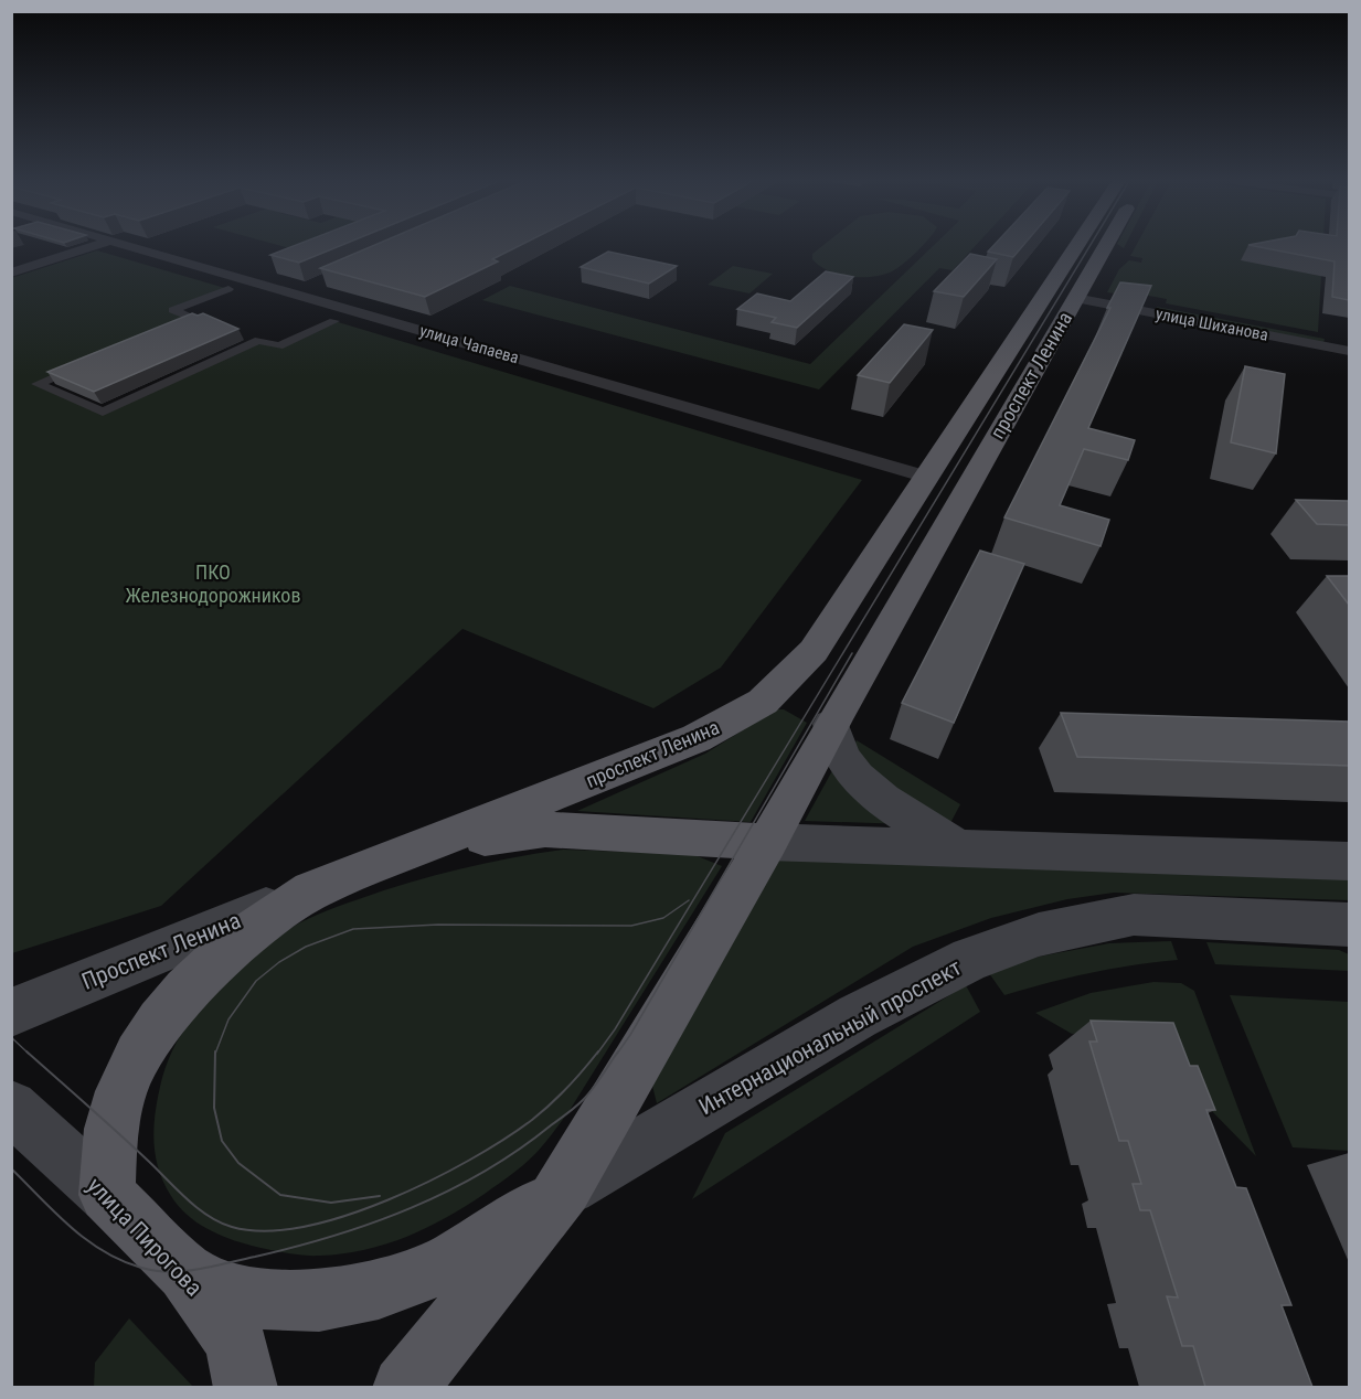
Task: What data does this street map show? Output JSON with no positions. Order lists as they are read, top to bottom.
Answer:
{
  "streets": {
    "highway": ["проспект Ленина", "улица Пирогова"],
    "main road": ["Проспект Ленина", "Интернациональный проспект"],
    "street": ["улица Шиханова", "улица Чапаева"]
  },
  "crossings": [
    ["улица Шиханова", "проспект Ленина"],
    ["улица Чапаева", "проспект Ленина"],
    ["проспект Ленина", "Проспект Ленина"],
    ["проспект Ленина", "Интернациональный проспект"],
    ["проспект Ленина", "улица Пирогова"]
  ],
  "parks": ["ПКО Железнодорожников"]
}
